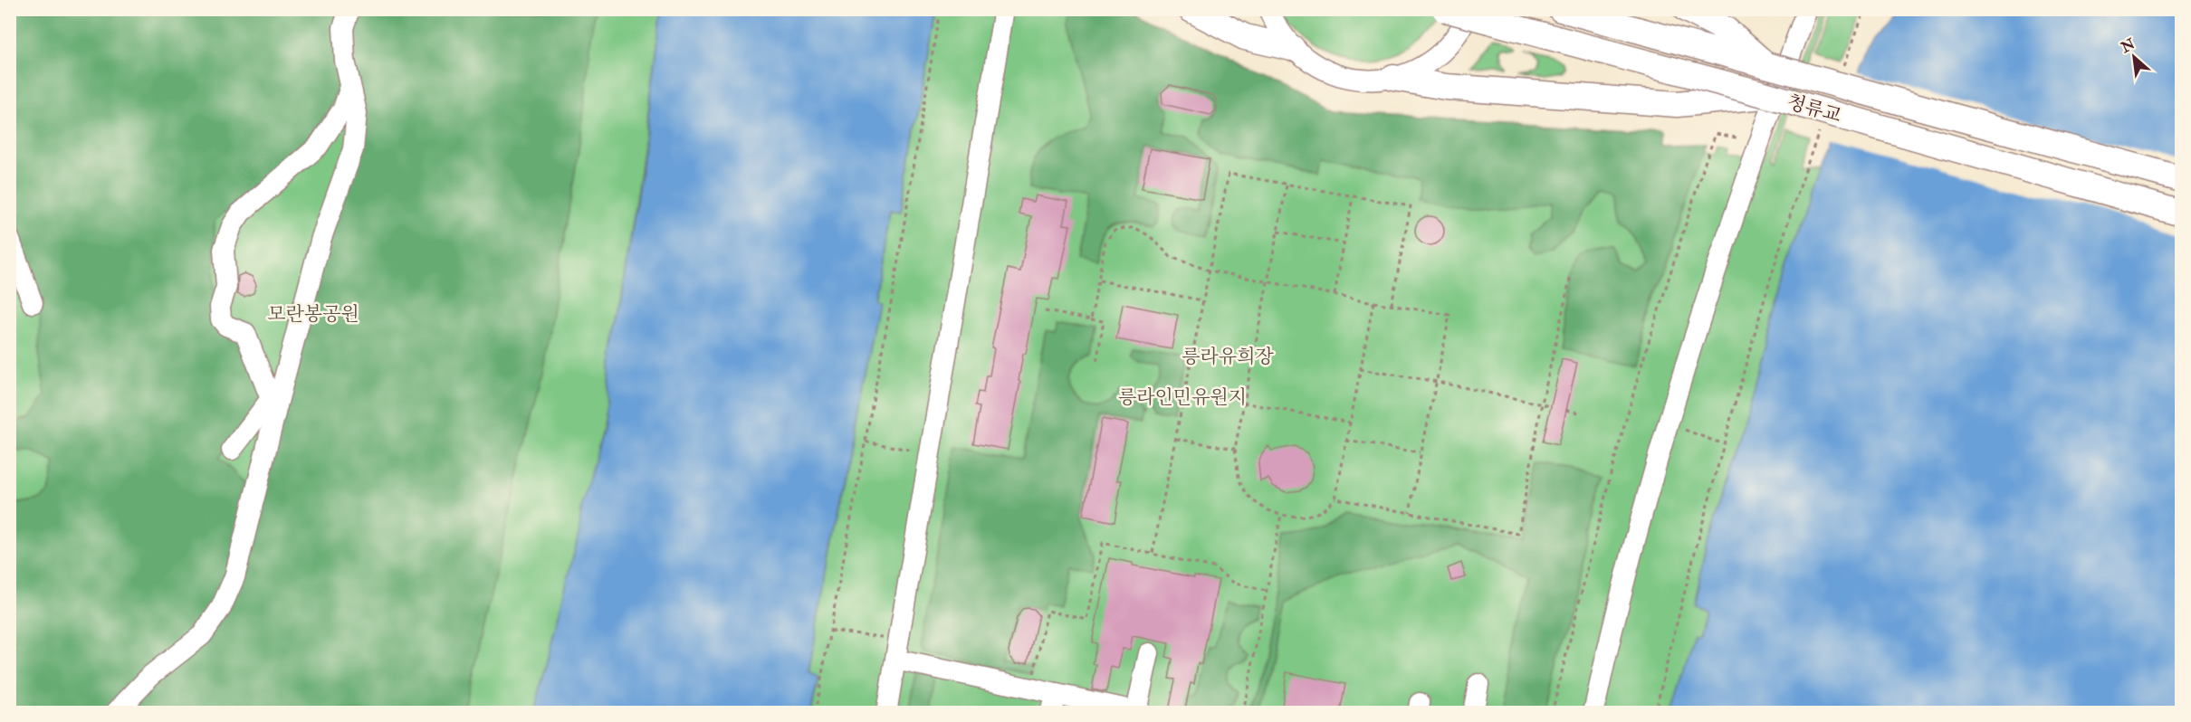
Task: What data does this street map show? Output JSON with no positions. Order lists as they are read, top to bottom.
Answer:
{
  "streets": {
    "main road": ["청류교"]
  },
  "parks": ["모란봉공원", "릉라유희장", "릉라인민유원지"],
  "north": "top left"
}
